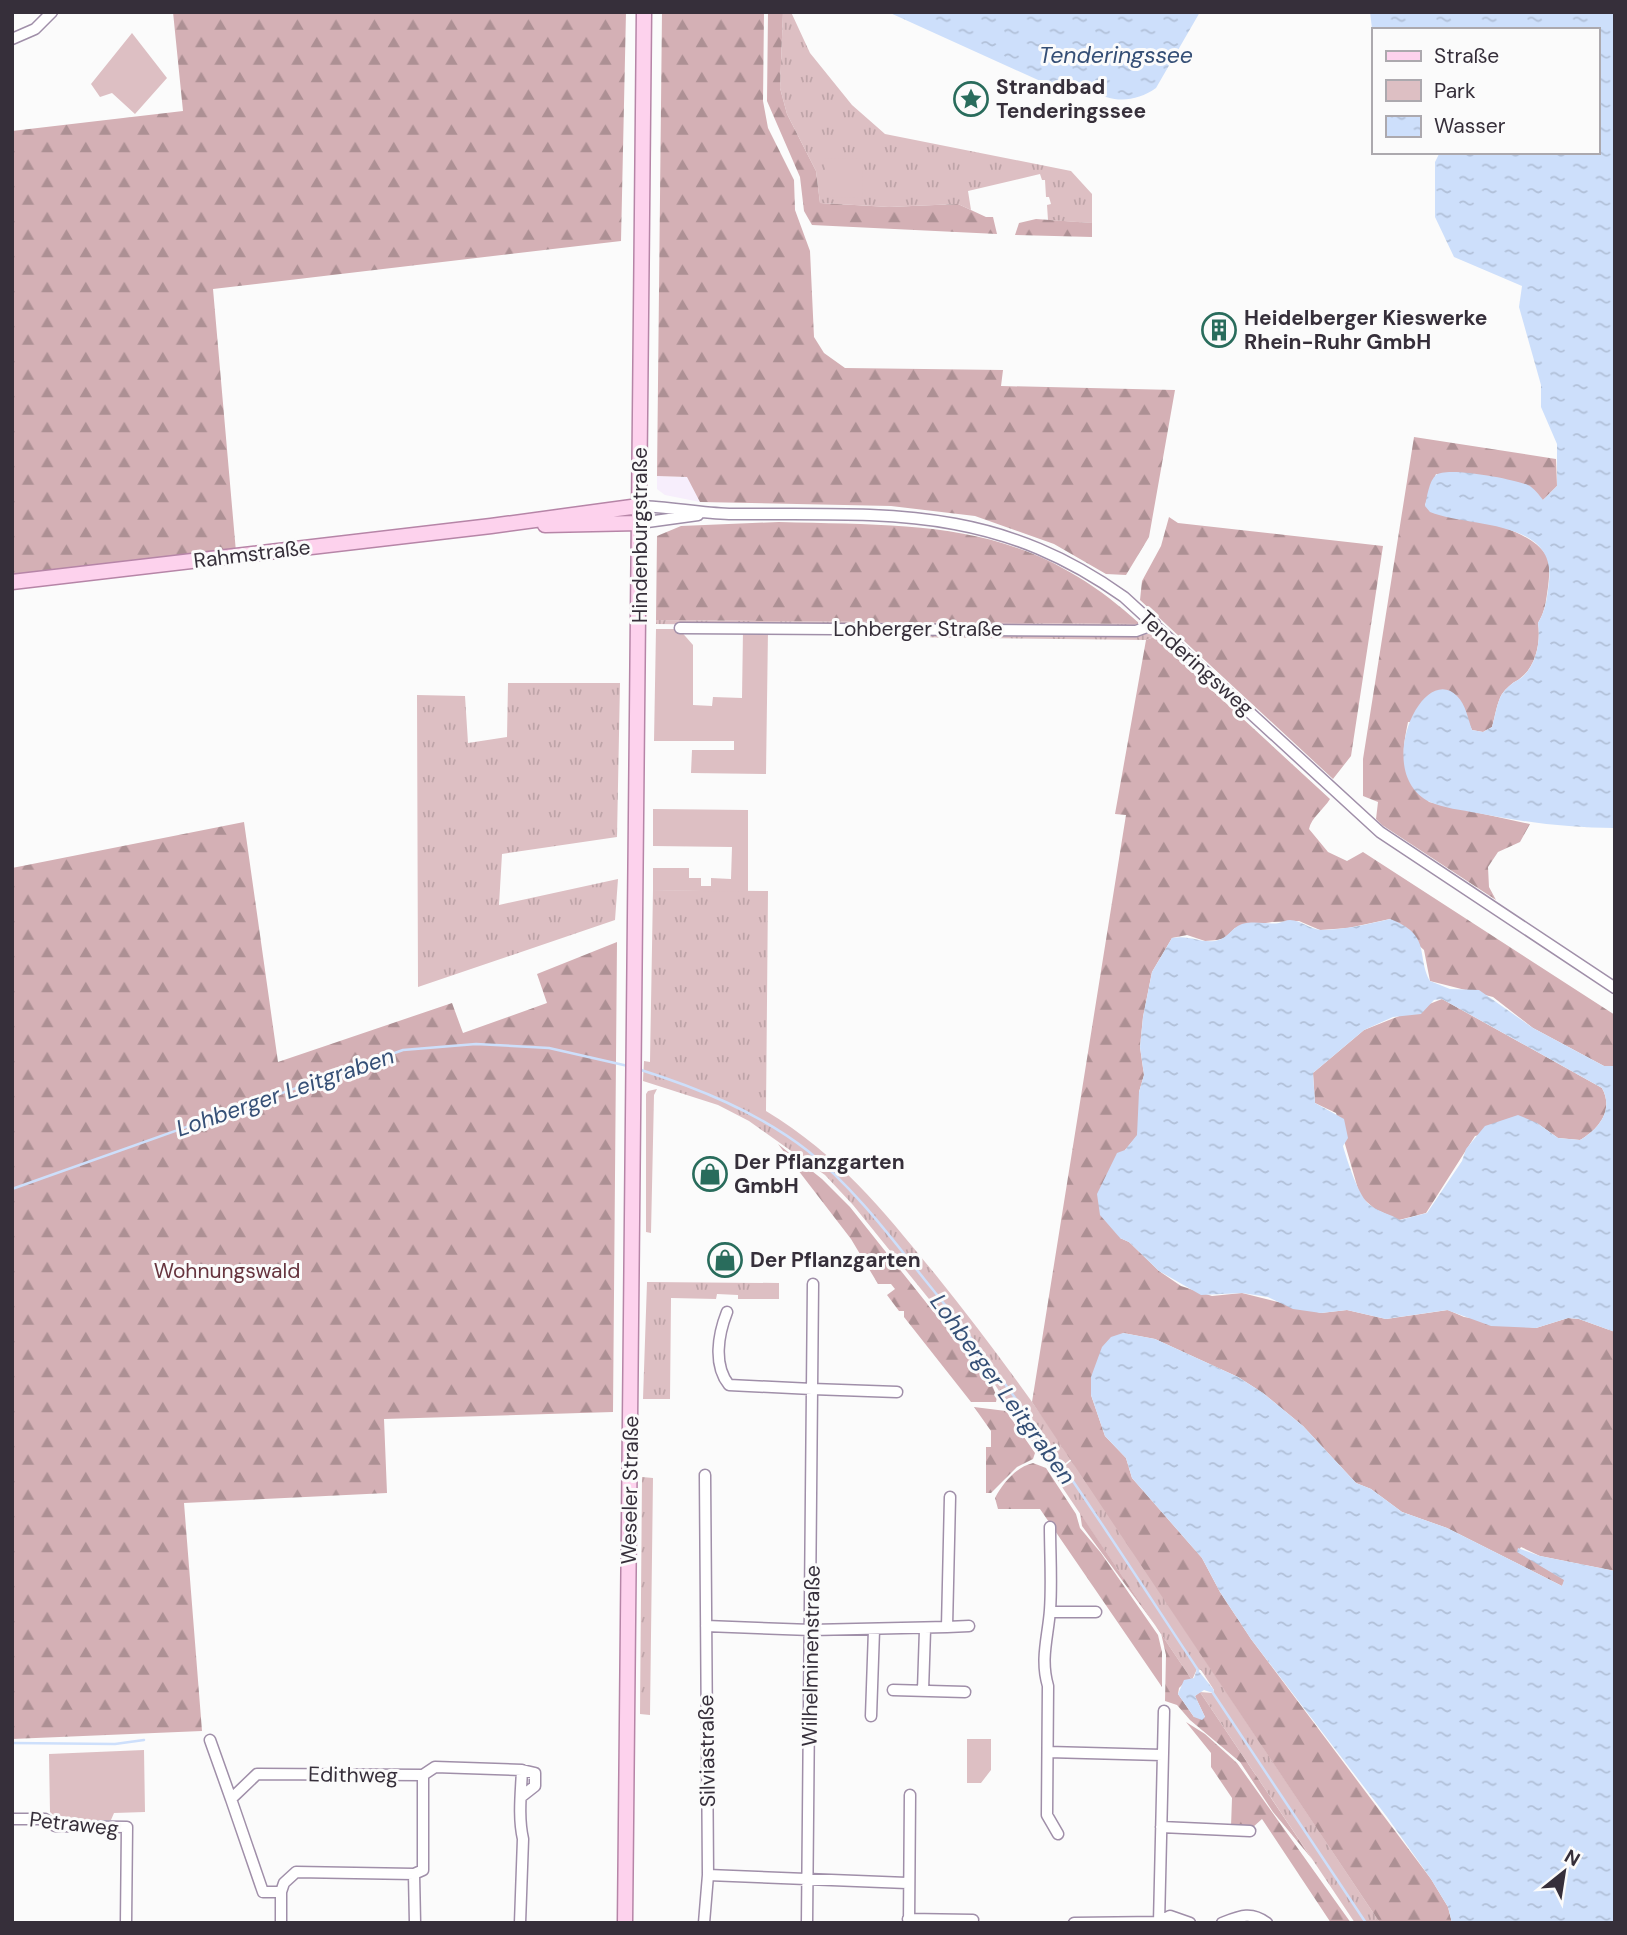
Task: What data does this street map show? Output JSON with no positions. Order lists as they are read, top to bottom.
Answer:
{
  "streets": {
    "main road": ["Hindenburgstraße", "Rahmstraße", "Weseler Straße"],
    "street": [
      "Lohberger Straße",
      "Tenderingsweg",
      "Wilhelminenstraße",
      "Silviastraße",
      "Edithweg",
      "Petraweg"
    ]
  },
  "crossings": [
    ["Hindenburgstraße", "Rahmstraße"],
    ["Hindenburgstraße", "Tenderingsweg"],
    ["Hindenburgstraße", "Weseler Straße"],
    ["Rahmstraße", "Tenderingsweg"],
    ["Lohberger Straße", "Tenderingsweg"]
  ],
  "water": ["Tenderingssee", "Lohberger Leitgraben"],
  "parks": ["Wohnungswald"],
  "places": {
    "place": ["Strandbad Tenderingssee"],
    "building": ["Heidelberger Kieswerke Rhein-Ruhr GmbH"],
    "shop": ["Der Pflanzgarten GmbH", "Der Pflanzgarten"]
  },
  "legend": ["Straße", "Park", "Wasser"],
  "north": "top right"
}
